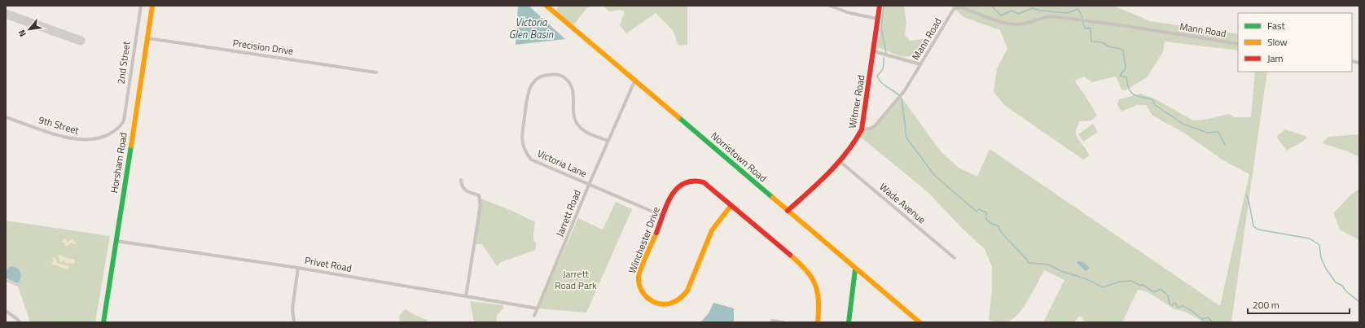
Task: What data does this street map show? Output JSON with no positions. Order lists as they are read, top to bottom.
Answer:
{
  "streets": {
    "main road": [
      "Witmer Road",
      "Norristown Road",
      "Horsham Road",
      "Winchester Drive"
    ],
    "street": [
      "Mann Road",
      "Precision Drive",
      "2nd Street",
      "9th Street",
      "Victoria Lane",
      "Wade Avenue",
      "Jarrett Road",
      "Privet Road"
    ]
  },
  "crossings": [
    ["Mann Road", "Witmer Road"],
    ["Precision Drive", "Horsham Road"],
    ["2nd Street", "9th Street"],
    ["Witmer Road", "Norristown Road"],
    ["Witmer Road", "Wade Avenue"],
    ["Norristown Road", "Jarrett Road"],
    ["Horsham Road", "Privet Road"],
    ["Victoria Lane", "Jarrett Road"],
    ["Victoria Lane", "Winchester Drive"],
    ["Jarrett Road", "Privet Road"]
  ],
  "water": ["Victoria Glen Basin"],
  "parks": ["Jarrett Road Park"],
  "legend": ["Fast", "Slow", "Jam"],
  "scale_bar": "200 m",
  "north": "bottom left"
}
